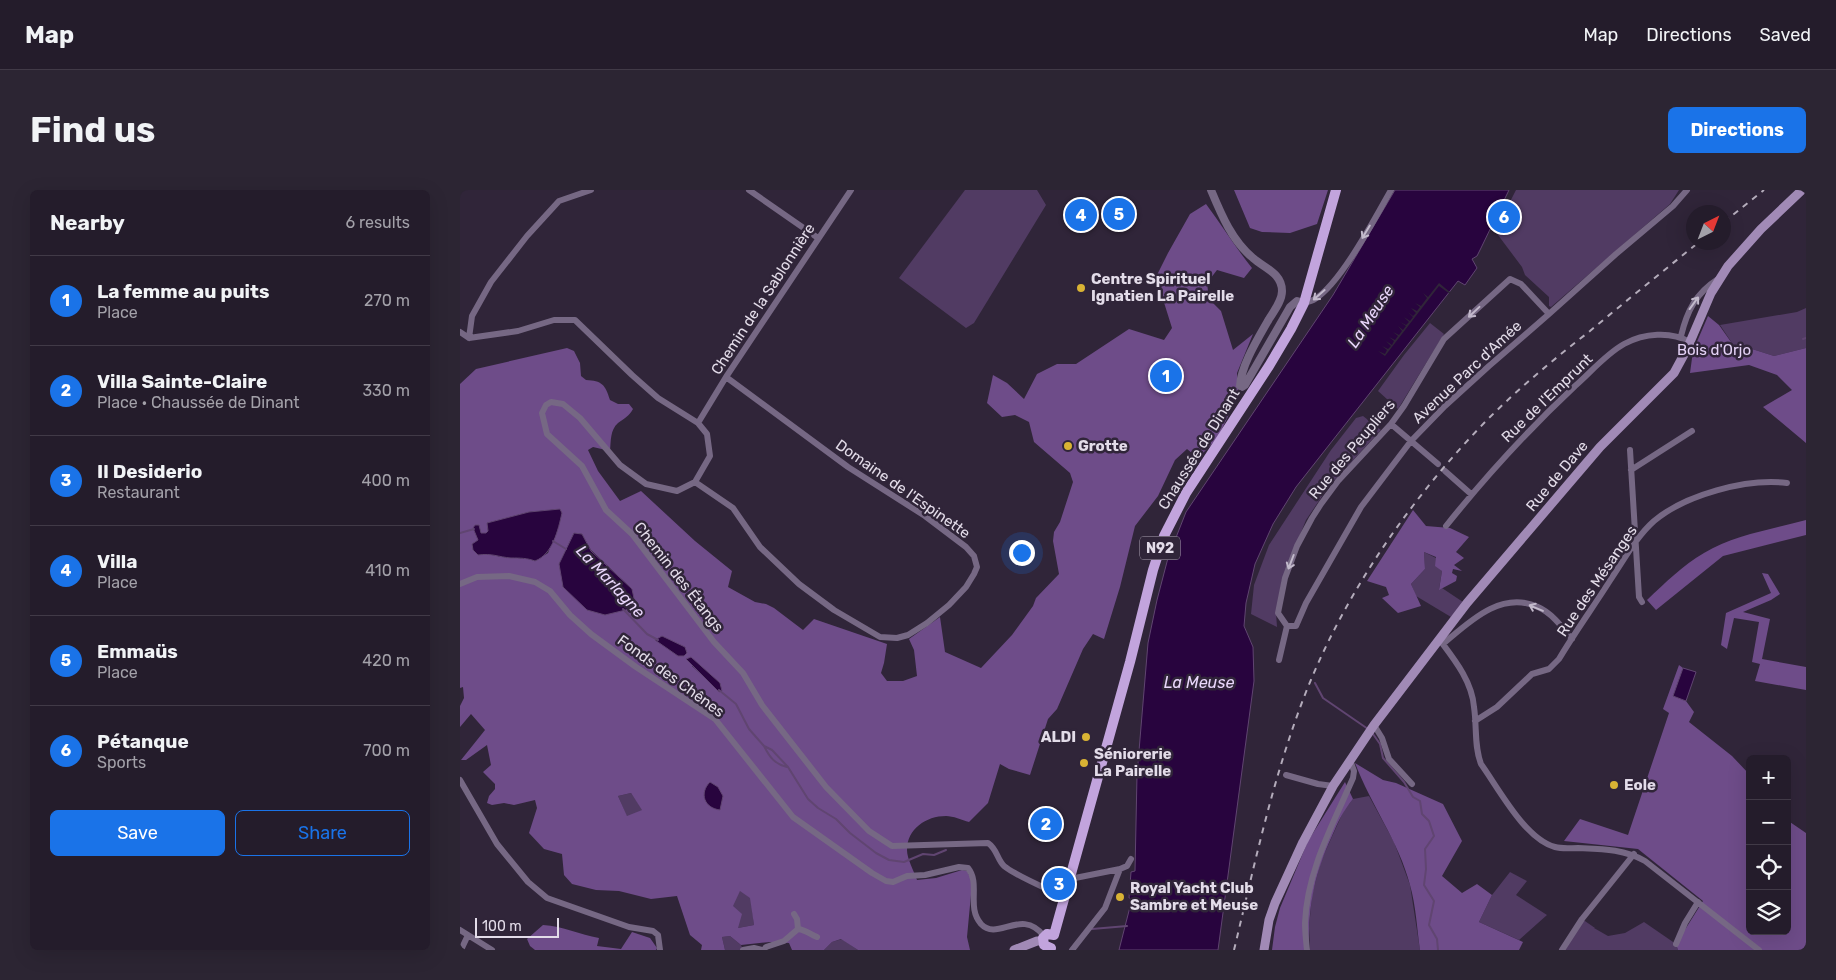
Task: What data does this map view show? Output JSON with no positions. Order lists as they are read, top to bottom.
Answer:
{
  "streets": {
    "main road": ["Chaussée de Dinant", "Rue de Dave", "N92"],
    "street": [
      "Chemin de la Sablonnière",
      "Avenue Parc d'Amée",
      "Rue de l'Emprunt",
      "Rue des Peupliers",
      "Domaine de l'Espinette",
      "Chemin des Étangs",
      "Rue des Mésanges",
      "Fonds des Chênes"
    ]
  },
  "crossings": [
    ["Chemin de la Sablonnière", "Domaine de l'Espinette"],
    ["Avenue Parc d'Amée", "Rue des Peupliers"],
    ["Chaussée de Dinant", "Chemin des Étangs"],
    ["Chaussée de Dinant", "Fonds des Chênes"],
    ["Domaine de l'Espinette", "Chemin des Étangs"]
  ],
  "one_way": ["Rue des Peupliers"],
  "water": ["La Meuse", "La Marlagne"],
  "parks": ["Bois d'Orjo"],
  "places": [
    "Centre Spirituel Ignatien La Pairelle",
    "Grotte",
    "ALDI",
    "Séniorerie La Pairelle",
    "Eole",
    "Royal Yacht Club Sambre et Meuse"
  ],
  "scale_bar": "100 m",
  "north": "top right",
  "page": {
    "header": "Map",
    "nav": ["Map", "Directions", "Saved"],
    "buttons": [
      "Directions",
      ["Save", "Share"]
    ],
    "title": "Find us",
    "heading": ["Nearby", "6 results"],
    "pins": [
      "5",
      "4",
      "6",
      "1",
      "2",
      "3"
    ],
    "list": [
      {
        "mark": "1",
        "name": "La femme au puits",
        "note": "Place",
        "value": "270 m"
      },
      {
        "mark": "2",
        "name": "Villa Sainte-Claire",
        "note": "Place · Chaussée de Dinant",
        "value": "330 m"
      },
      {
        "mark": "3",
        "name": "Il Desiderio",
        "note": "Restaurant",
        "value": "400 m"
      },
      {
        "mark": "4",
        "name": "Villa",
        "note": "Place",
        "value": "410 m"
      },
      {
        "mark": "5",
        "name": "Emmaüs",
        "note": "Place",
        "value": "420 m"
      },
      {
        "mark": "6",
        "name": "Pétanque",
        "note": "Sports",
        "value": "700 m"
      }
    ],
    "map_buttons": ["+", "−"],
    "scale": "100 m"
  }
}
